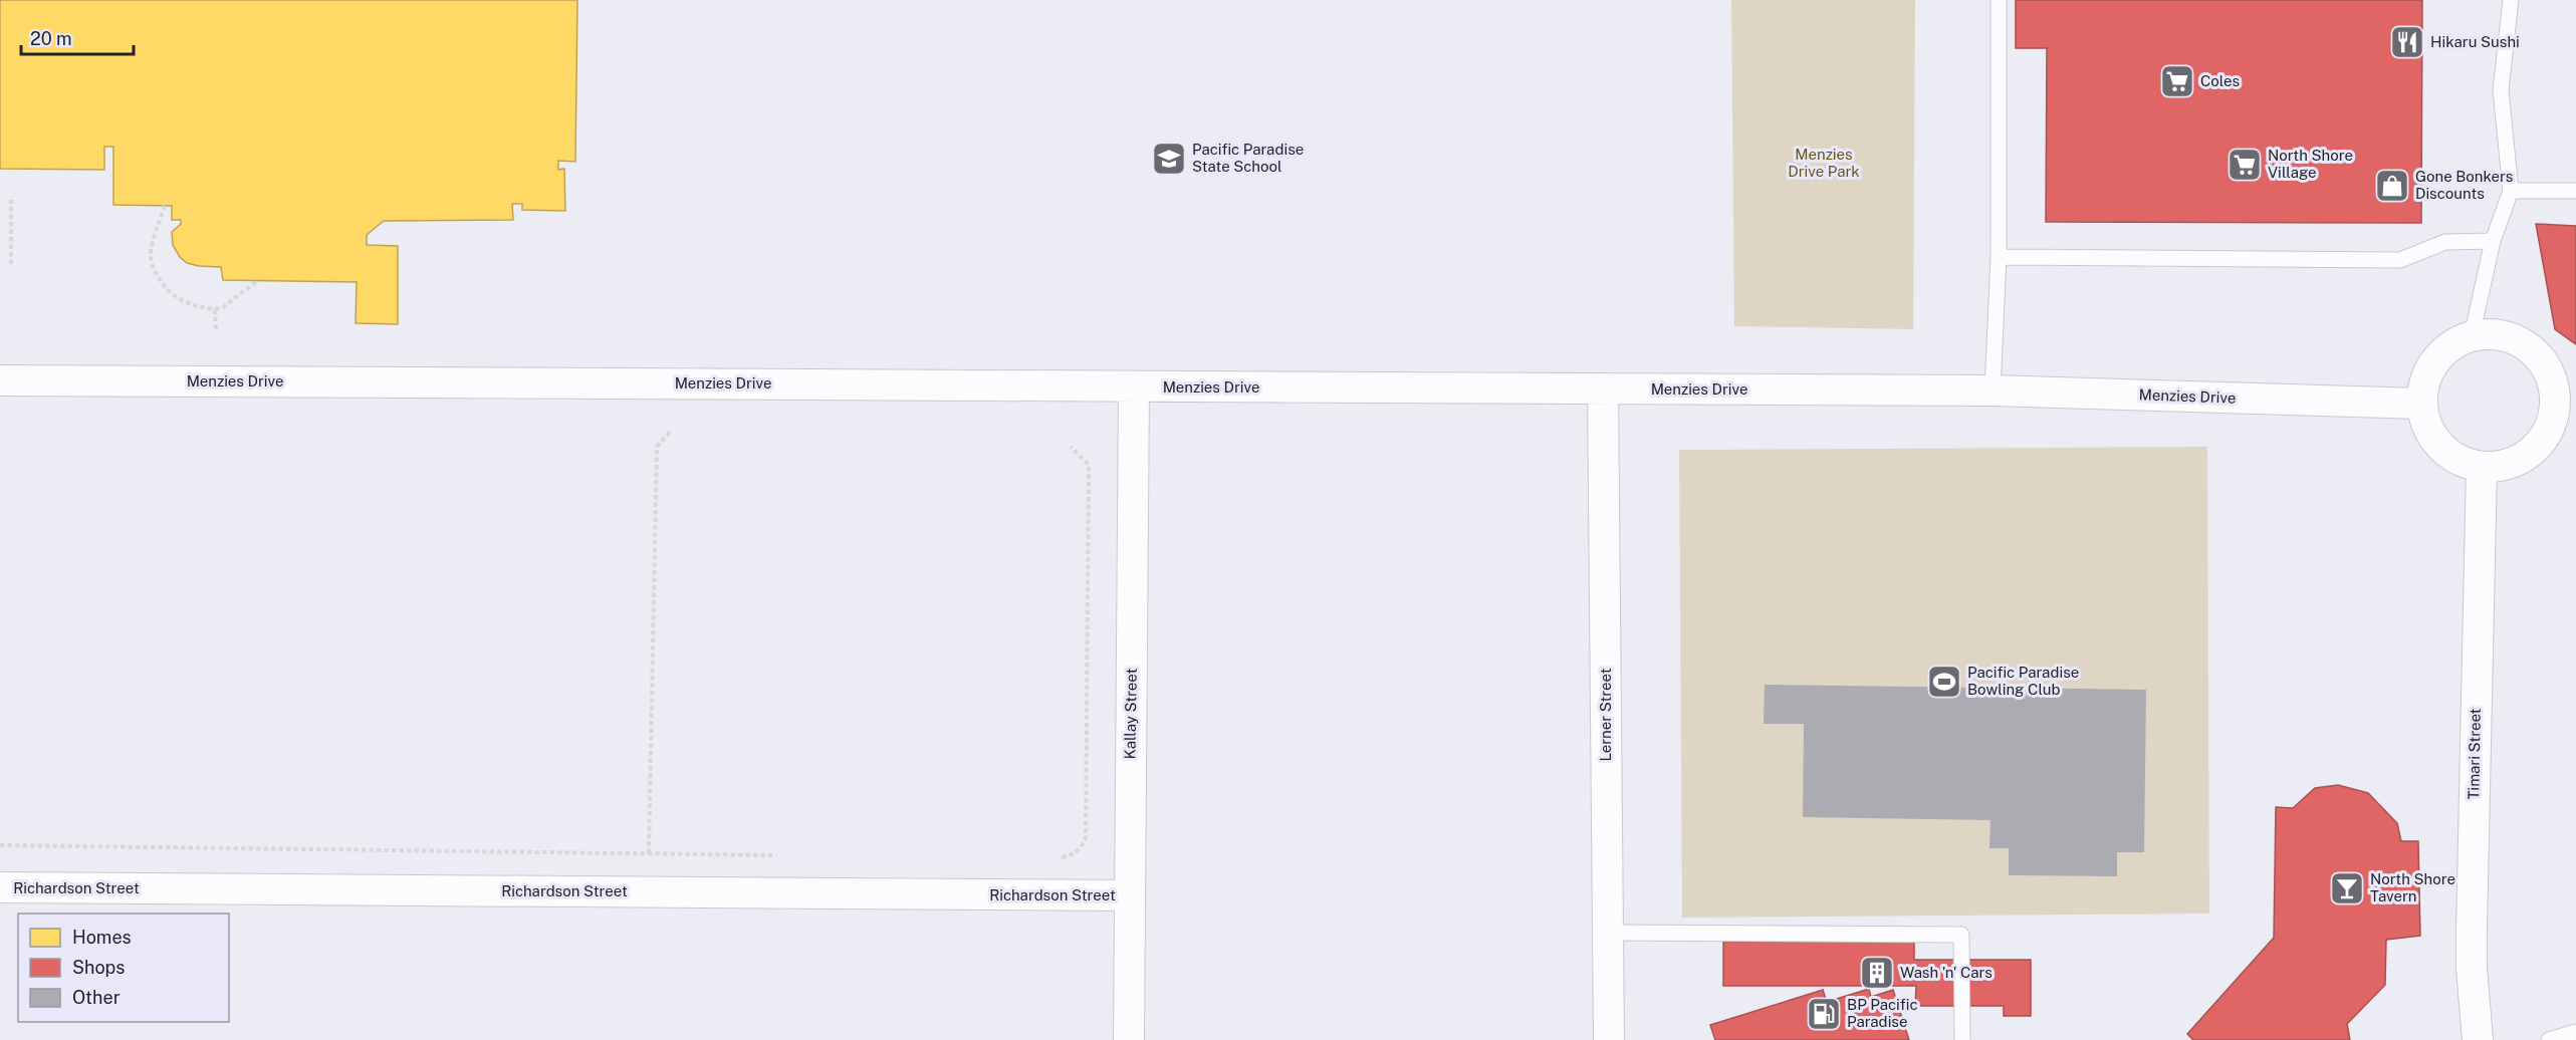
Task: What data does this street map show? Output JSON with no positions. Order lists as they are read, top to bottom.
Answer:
{
  "streets": {
    "street": [
      "Menzies Drive",
      "Kallay Street",
      "Lerner Street",
      "Timari Street",
      "Richardson Street"
    ]
  },
  "crossings": [
    ["Menzies Drive", "Kallay Street"],
    ["Menzies Drive", "Lerner Street"],
    ["Menzies Drive", "Timari Street"],
    ["Kallay Street", "Richardson Street"]
  ],
  "parks": ["Menzies Drive Park"],
  "places": {
    "restaurant": ["Hikaru Sushi"],
    "supermarket": ["Coles", "North Shore Village"],
    "school or university": ["Pacific Paradise State School"],
    "shop": ["Gone Bonkers Discounts"],
    "sports": ["Pacific Paradise Bowling Club"],
    "bar": ["North Shore Tavern"],
    "building": ["Wash 'n' Cars"],
    "fuel station": ["BP Pacific Paradise"]
  },
  "legend": ["Homes", "Shops", "Other"],
  "scale_bar": "20 m"
}
